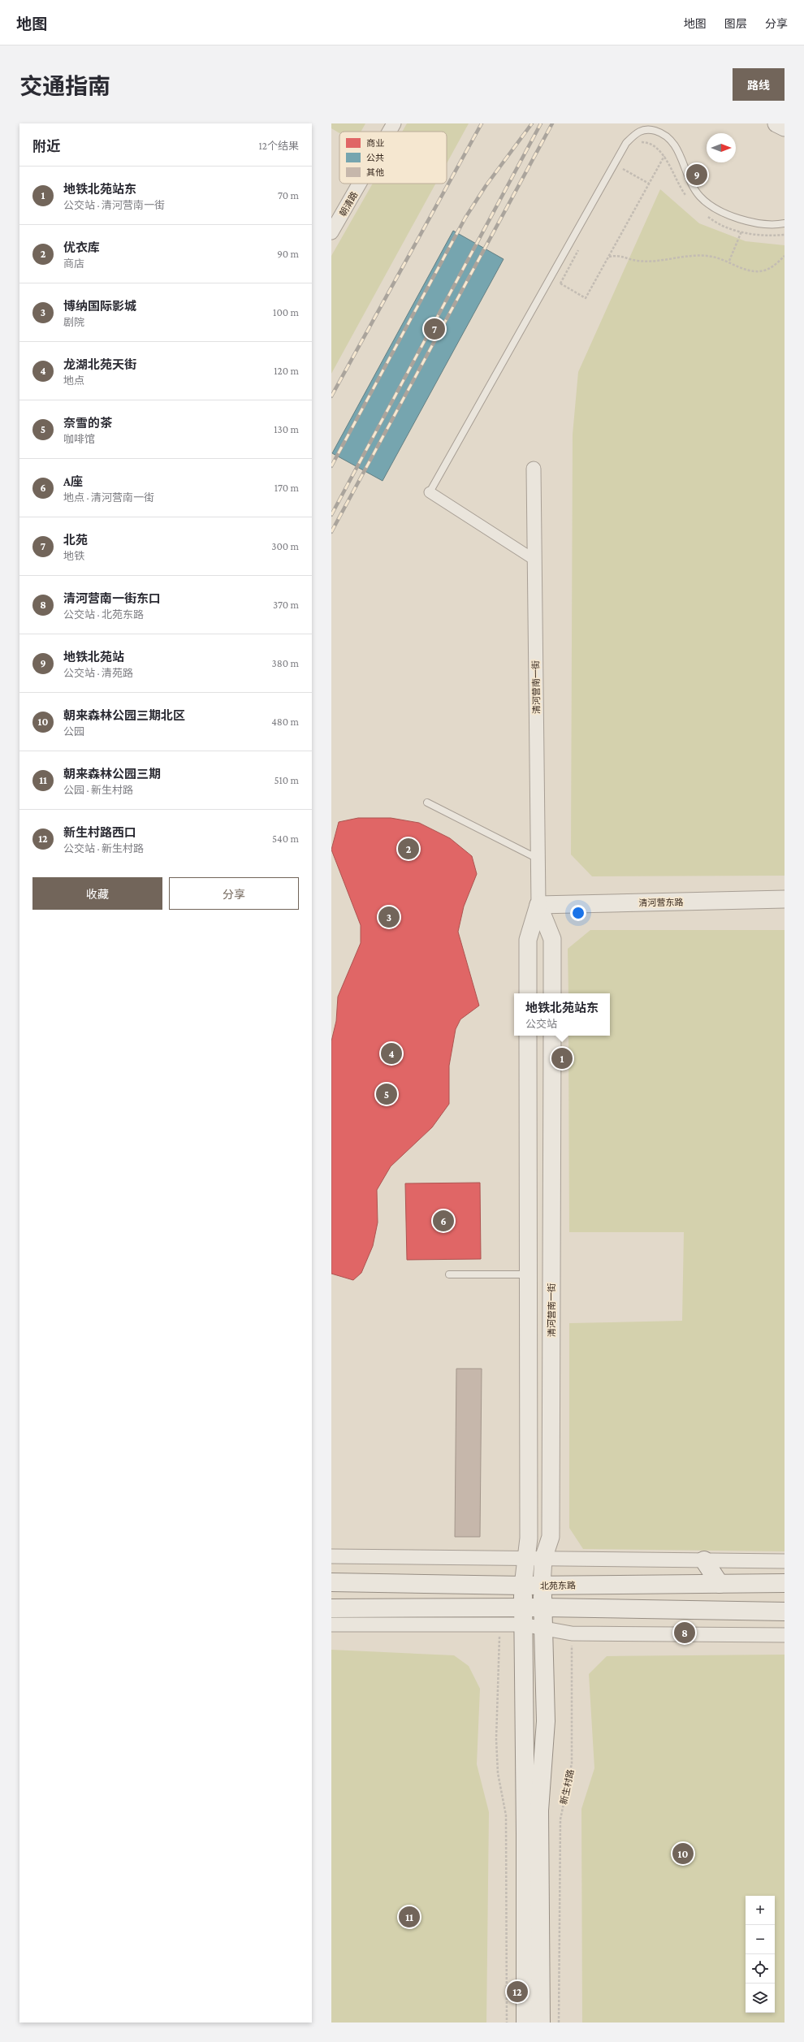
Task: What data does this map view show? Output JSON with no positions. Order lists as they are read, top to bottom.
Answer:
{
  "streets": {
    "main road": ["北苑东路"],
    "street": ["朝清路", "清河营南一街", "清河营东路"],
    "path": ["新生村路"]
  },
  "crossings": [
    ["清河营南一街", "清河营东路"],
    ["清河营南一街", "北苑东路"]
  ],
  "legend": ["商业", "公共", "其他"],
  "north": "right",
  "page": {
    "header": "地图",
    "nav": ["地图", "图层", "分享"],
    "title": "交通指南",
    "buttons": [
      "路线",
      ["收藏", "分享"]
    ],
    "heading": ["附近", "12个结果"],
    "pins": [
      "9",
      "7",
      "2",
      "3",
      "4",
      "1",
      "5",
      "6",
      "8",
      "10",
      "11",
      "12"
    ],
    "list": [
      {
        "mark": "1",
        "name": "地铁北苑站东",
        "note": "公交站 · 清河营南一街",
        "value": "70 m"
      },
      {
        "mark": "2",
        "name": "优衣库",
        "note": "商店",
        "value": "90 m"
      },
      {
        "mark": "3",
        "name": "博纳国际影城",
        "note": "剧院",
        "value": "100 m"
      },
      {
        "mark": "4",
        "name": "龙湖北苑天街",
        "note": "地点",
        "value": "120 m"
      },
      {
        "mark": "5",
        "name": "奈雪的茶",
        "note": "咖啡馆",
        "value": "130 m"
      },
      {
        "mark": "6",
        "name": "A座",
        "note": "地点 · 清河营南一街",
        "value": "170 m"
      },
      {
        "mark": "7",
        "name": "北苑",
        "note": "地铁",
        "value": "300 m"
      },
      {
        "mark": "8",
        "name": "清河营南一街东口",
        "note": "公交站 · 北苑东路",
        "value": "370 m"
      },
      {
        "mark": "9",
        "name": "地铁北苑站",
        "note": "公交站 · 清苑路",
        "value": "380 m"
      },
      {
        "mark": "10",
        "name": "朝来森林公园三期北区",
        "note": "公园",
        "value": "480 m"
      },
      {
        "mark": "11",
        "name": "朝来森林公园三期",
        "note": "公园 · 新生村路",
        "value": "510 m"
      },
      {
        "mark": "12",
        "name": "新生村路西口",
        "note": "公交站 · 新生村路",
        "value": "540 m"
      }
    ],
    "popup": ["地铁北苑站东", "公交站"],
    "map_buttons": ["+", "−"]
  }
}
